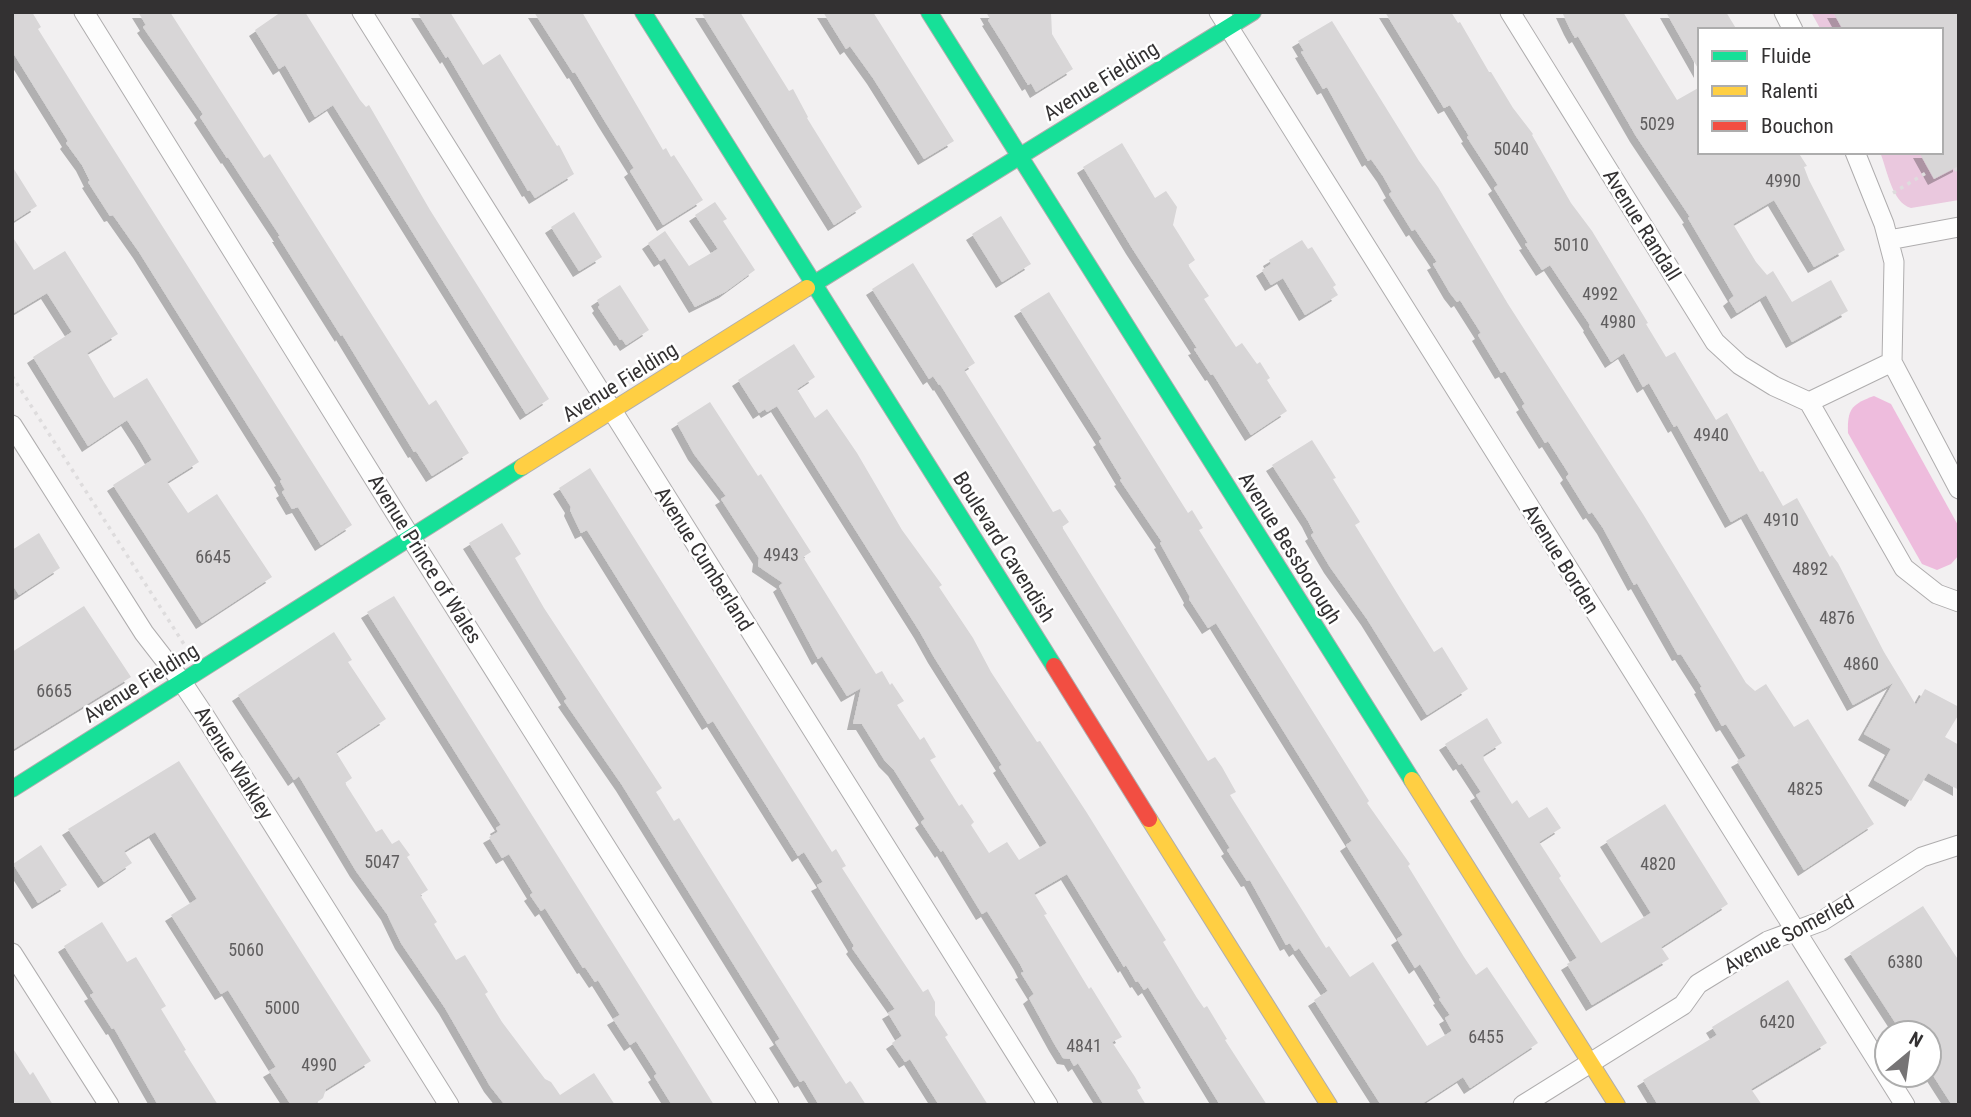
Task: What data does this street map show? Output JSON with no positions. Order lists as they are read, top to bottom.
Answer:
{
  "streets": {
    "street": [
      "Avenue Fielding",
      "Avenue Randall",
      "Boulevard Cavendish",
      "Avenue Bessborough",
      "Avenue Prince of Wales",
      "Avenue Cumberland",
      "Avenue Borden",
      "Avenue Walkley",
      "Avenue Somerled"
    ]
  },
  "crossings": [
    ["Avenue Fielding", "Boulevard Cavendish"],
    ["Avenue Fielding", "Avenue Bessborough"],
    ["Avenue Fielding", "Avenue Prince of Wales"],
    ["Avenue Fielding", "Avenue Cumberland"],
    ["Avenue Fielding", "Avenue Borden"],
    ["Avenue Fielding", "Avenue Walkley"],
    ["Avenue Bessborough", "Avenue Somerled"],
    ["Avenue Borden", "Avenue Somerled"]
  ],
  "house_numbers": [
    "5029",
    "5040",
    "4990",
    "5010",
    "4992",
    "4980",
    "4940",
    "4910",
    "4943",
    "6645",
    "4892",
    "4876",
    "4860",
    "6665",
    "4825",
    "5047",
    "4820",
    "5060",
    "6380",
    "5000",
    "6420",
    "6455",
    "4841",
    "4990"
  ],
  "legend": ["Fluide", "Ralenti", "Bouchon"],
  "north": "top right"
}
